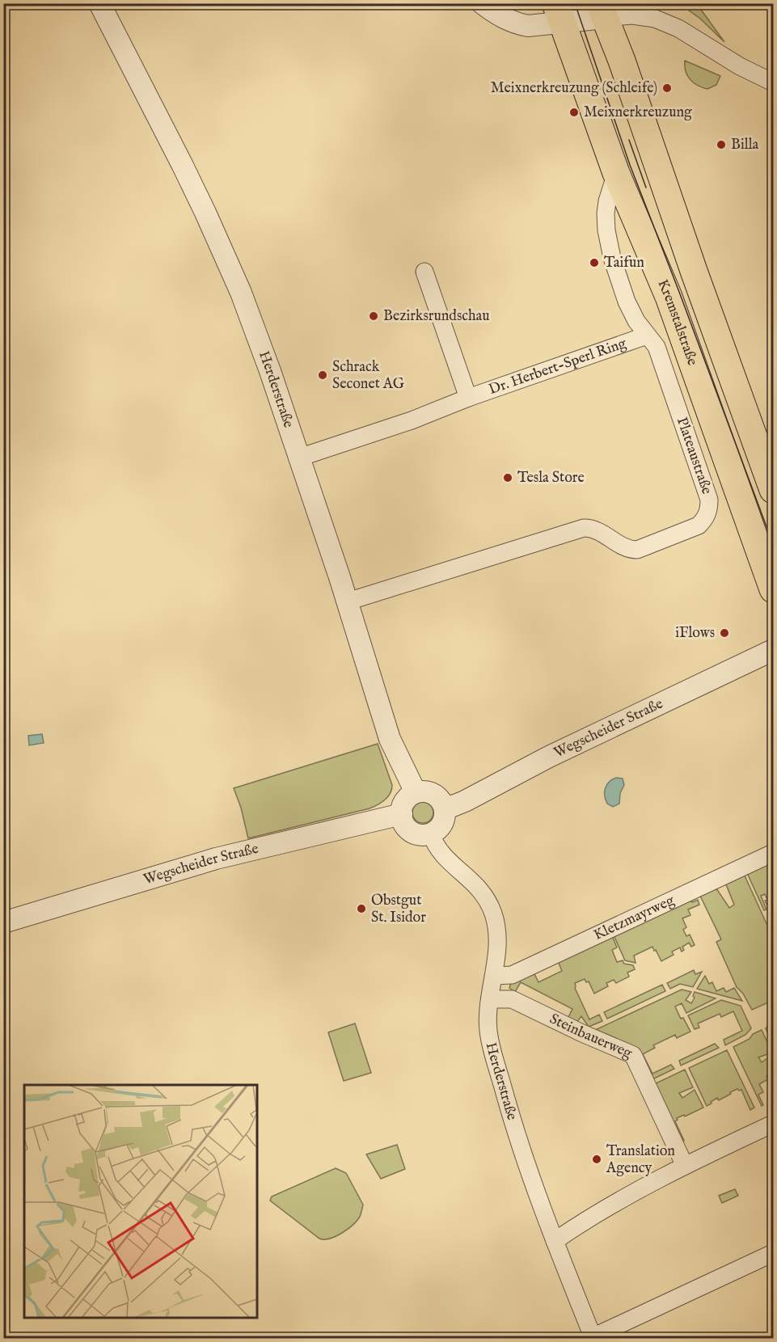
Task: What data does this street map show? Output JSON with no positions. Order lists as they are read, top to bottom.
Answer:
{
  "streets": {
    "main road": ["Kremstalstraße"],
    "street": [
      "Dr. Herbert-Sperl Ring",
      "Herderstraße",
      "Plateaustraße",
      "Wegscheider Straße",
      "Kletzmayrweg",
      "Steinbauerweg"
    ]
  },
  "crossings": [
    ["Kremstalstraße", "Plateaustraße"],
    ["Dr. Herbert-Sperl Ring", "Herderstraße"],
    ["Dr. Herbert-Sperl Ring", "Plateaustraße"],
    ["Herderstraße", "Plateaustraße"],
    ["Herderstraße", "Wegscheider Straße"],
    ["Herderstraße", "Kletzmayrweg"],
    ["Herderstraße", "Steinbauerweg"]
  ],
  "places": [
    "Meixnerkreuzung (Schleife)",
    "Meixnerkreuzung",
    "Billa",
    "Taifun",
    "Bezirksrundschau",
    "Schrack Seconet AG",
    "Tesla Store",
    "iFlows",
    "Obstgut St. Isidor",
    "Translation Agency"
  ]
}
